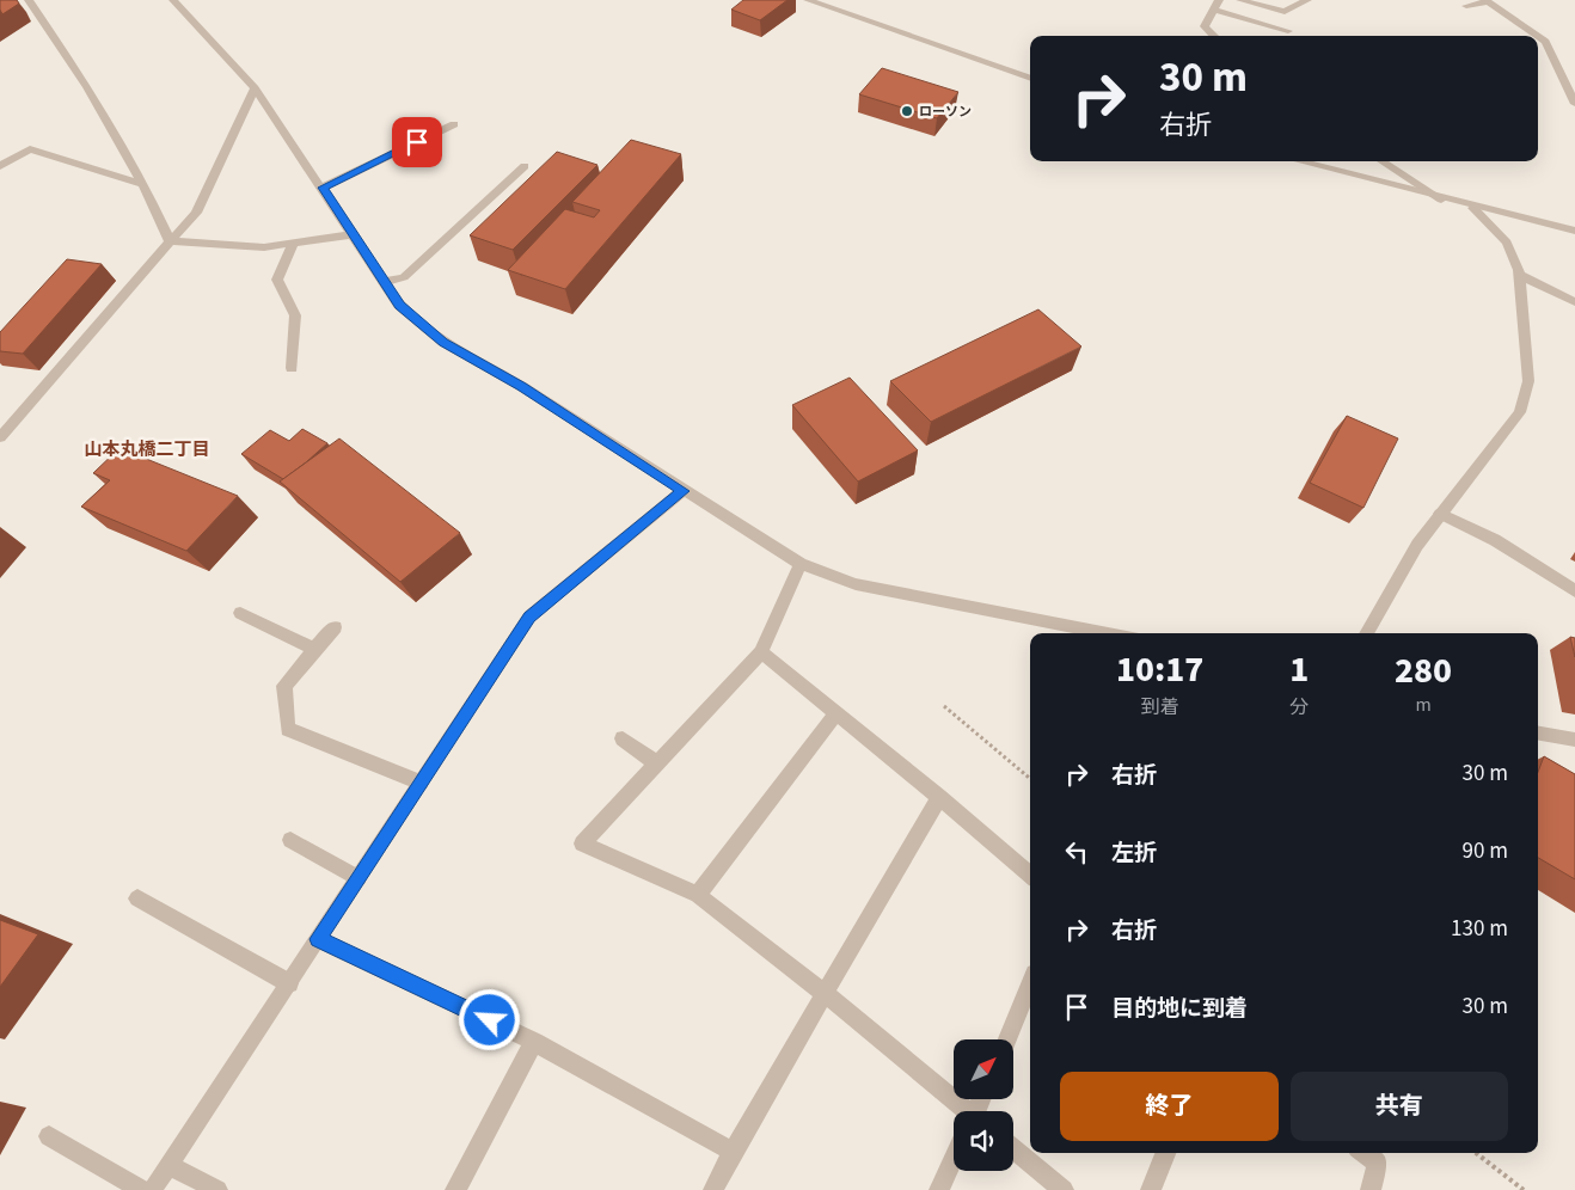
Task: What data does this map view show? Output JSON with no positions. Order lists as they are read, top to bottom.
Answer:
{
  "districts": ["山本丸橋二丁目"],
  "places": ["ローソン"],
  "north": "top right",
  "page": {
    "turn": ["30 m", "右折"],
    "eta": [
      "10:17",
      "到着",
      "1",
      "分",
      "280",
      "m"
    ],
    "list": [
      {
        "name": "右折",
        "value": "30 m"
      },
      {
        "name": "左折",
        "value": "90 m"
      },
      {
        "name": "右折",
        "value": "130 m"
      },
      {
        "name": "目的地に到着",
        "value": "30 m"
      }
    ],
    "buttons": ["終了", "共有"]
  }
}
